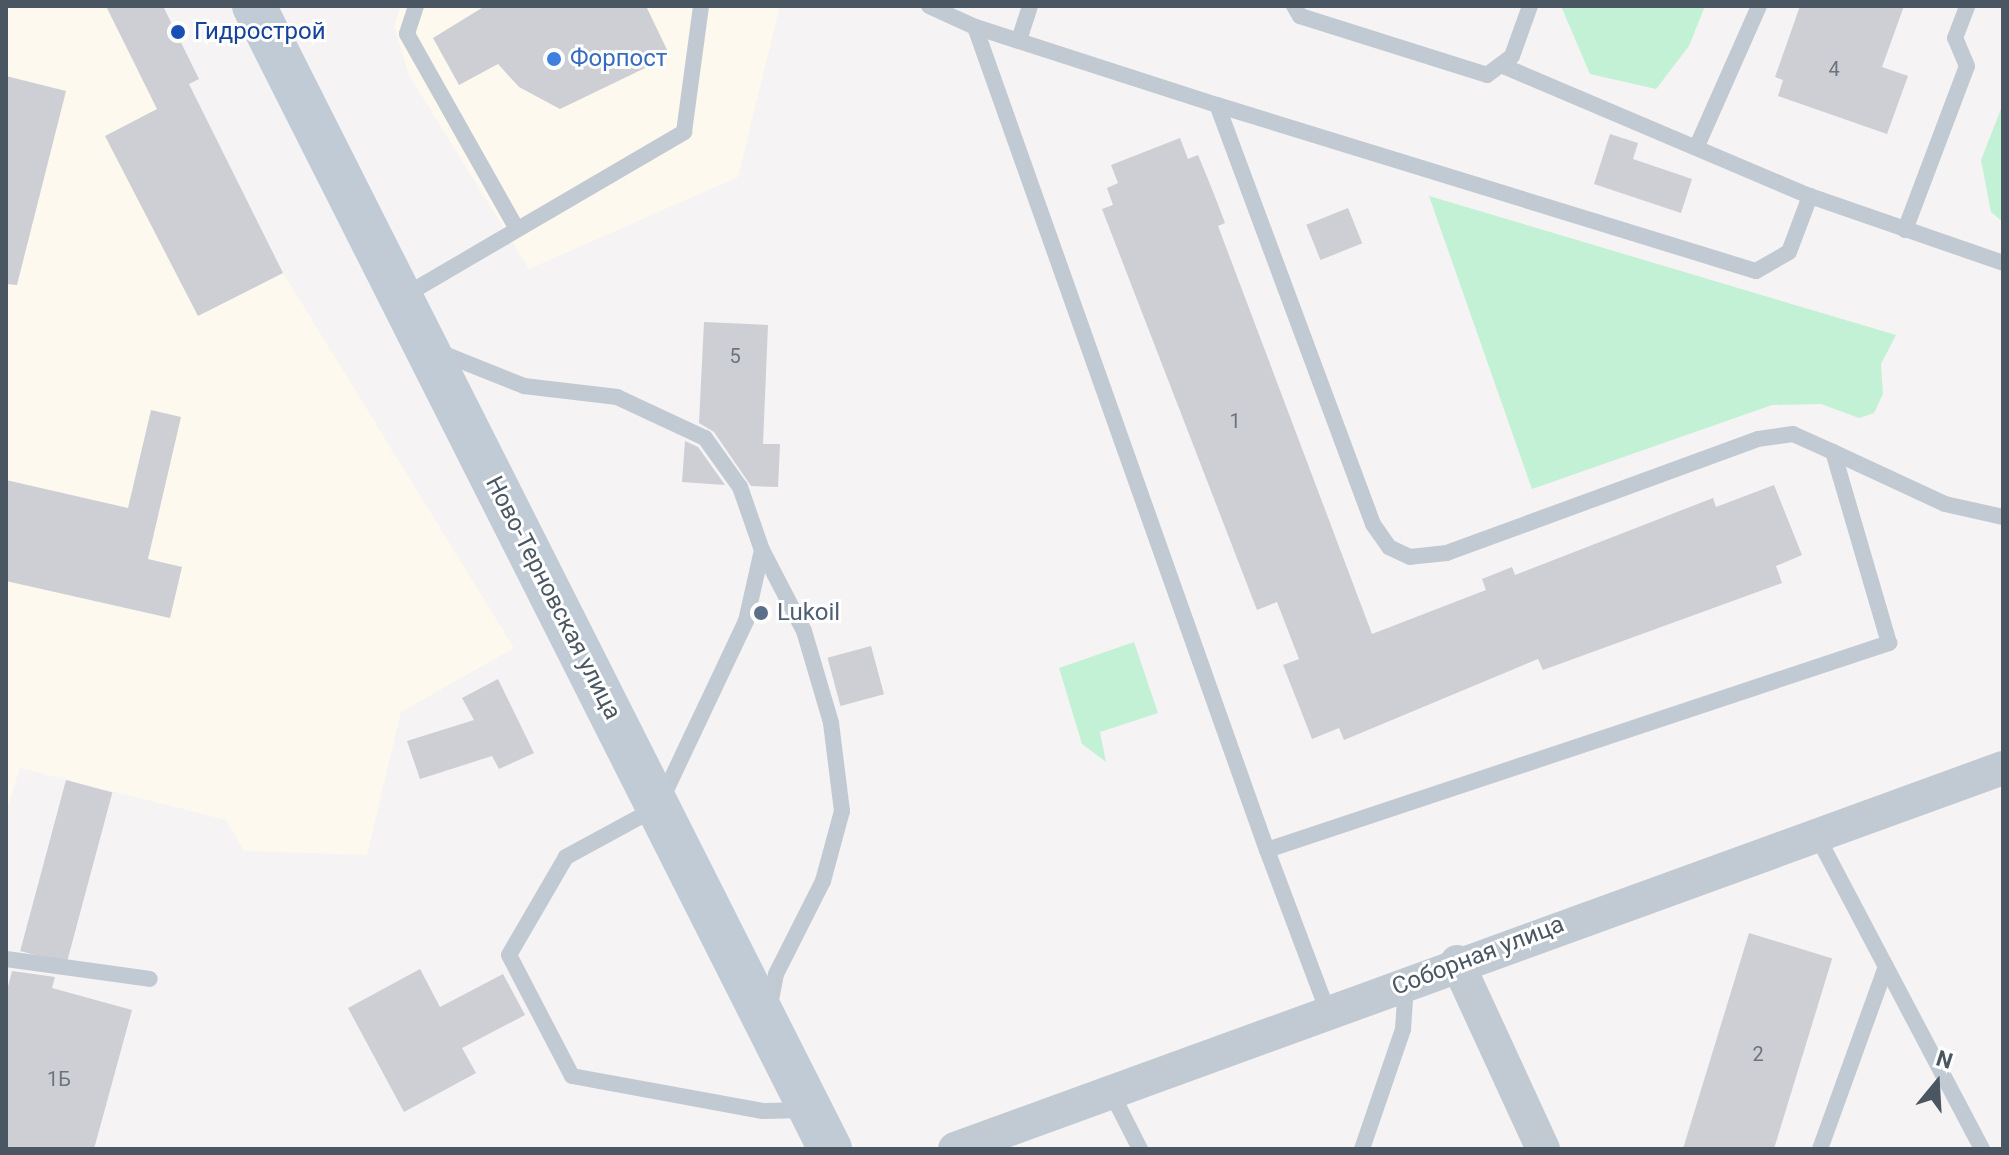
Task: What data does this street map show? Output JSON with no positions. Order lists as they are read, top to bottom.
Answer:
{
  "streets": {
    "main road": ["Ново-Терновская улица"],
    "street": ["Соборная улица"]
  },
  "places": ["Гидрострой", "Форпост", "Lukoil"],
  "house_numbers": [
    "4",
    "5",
    "1",
    "2",
    "1Б"
  ],
  "north": "top"
}
